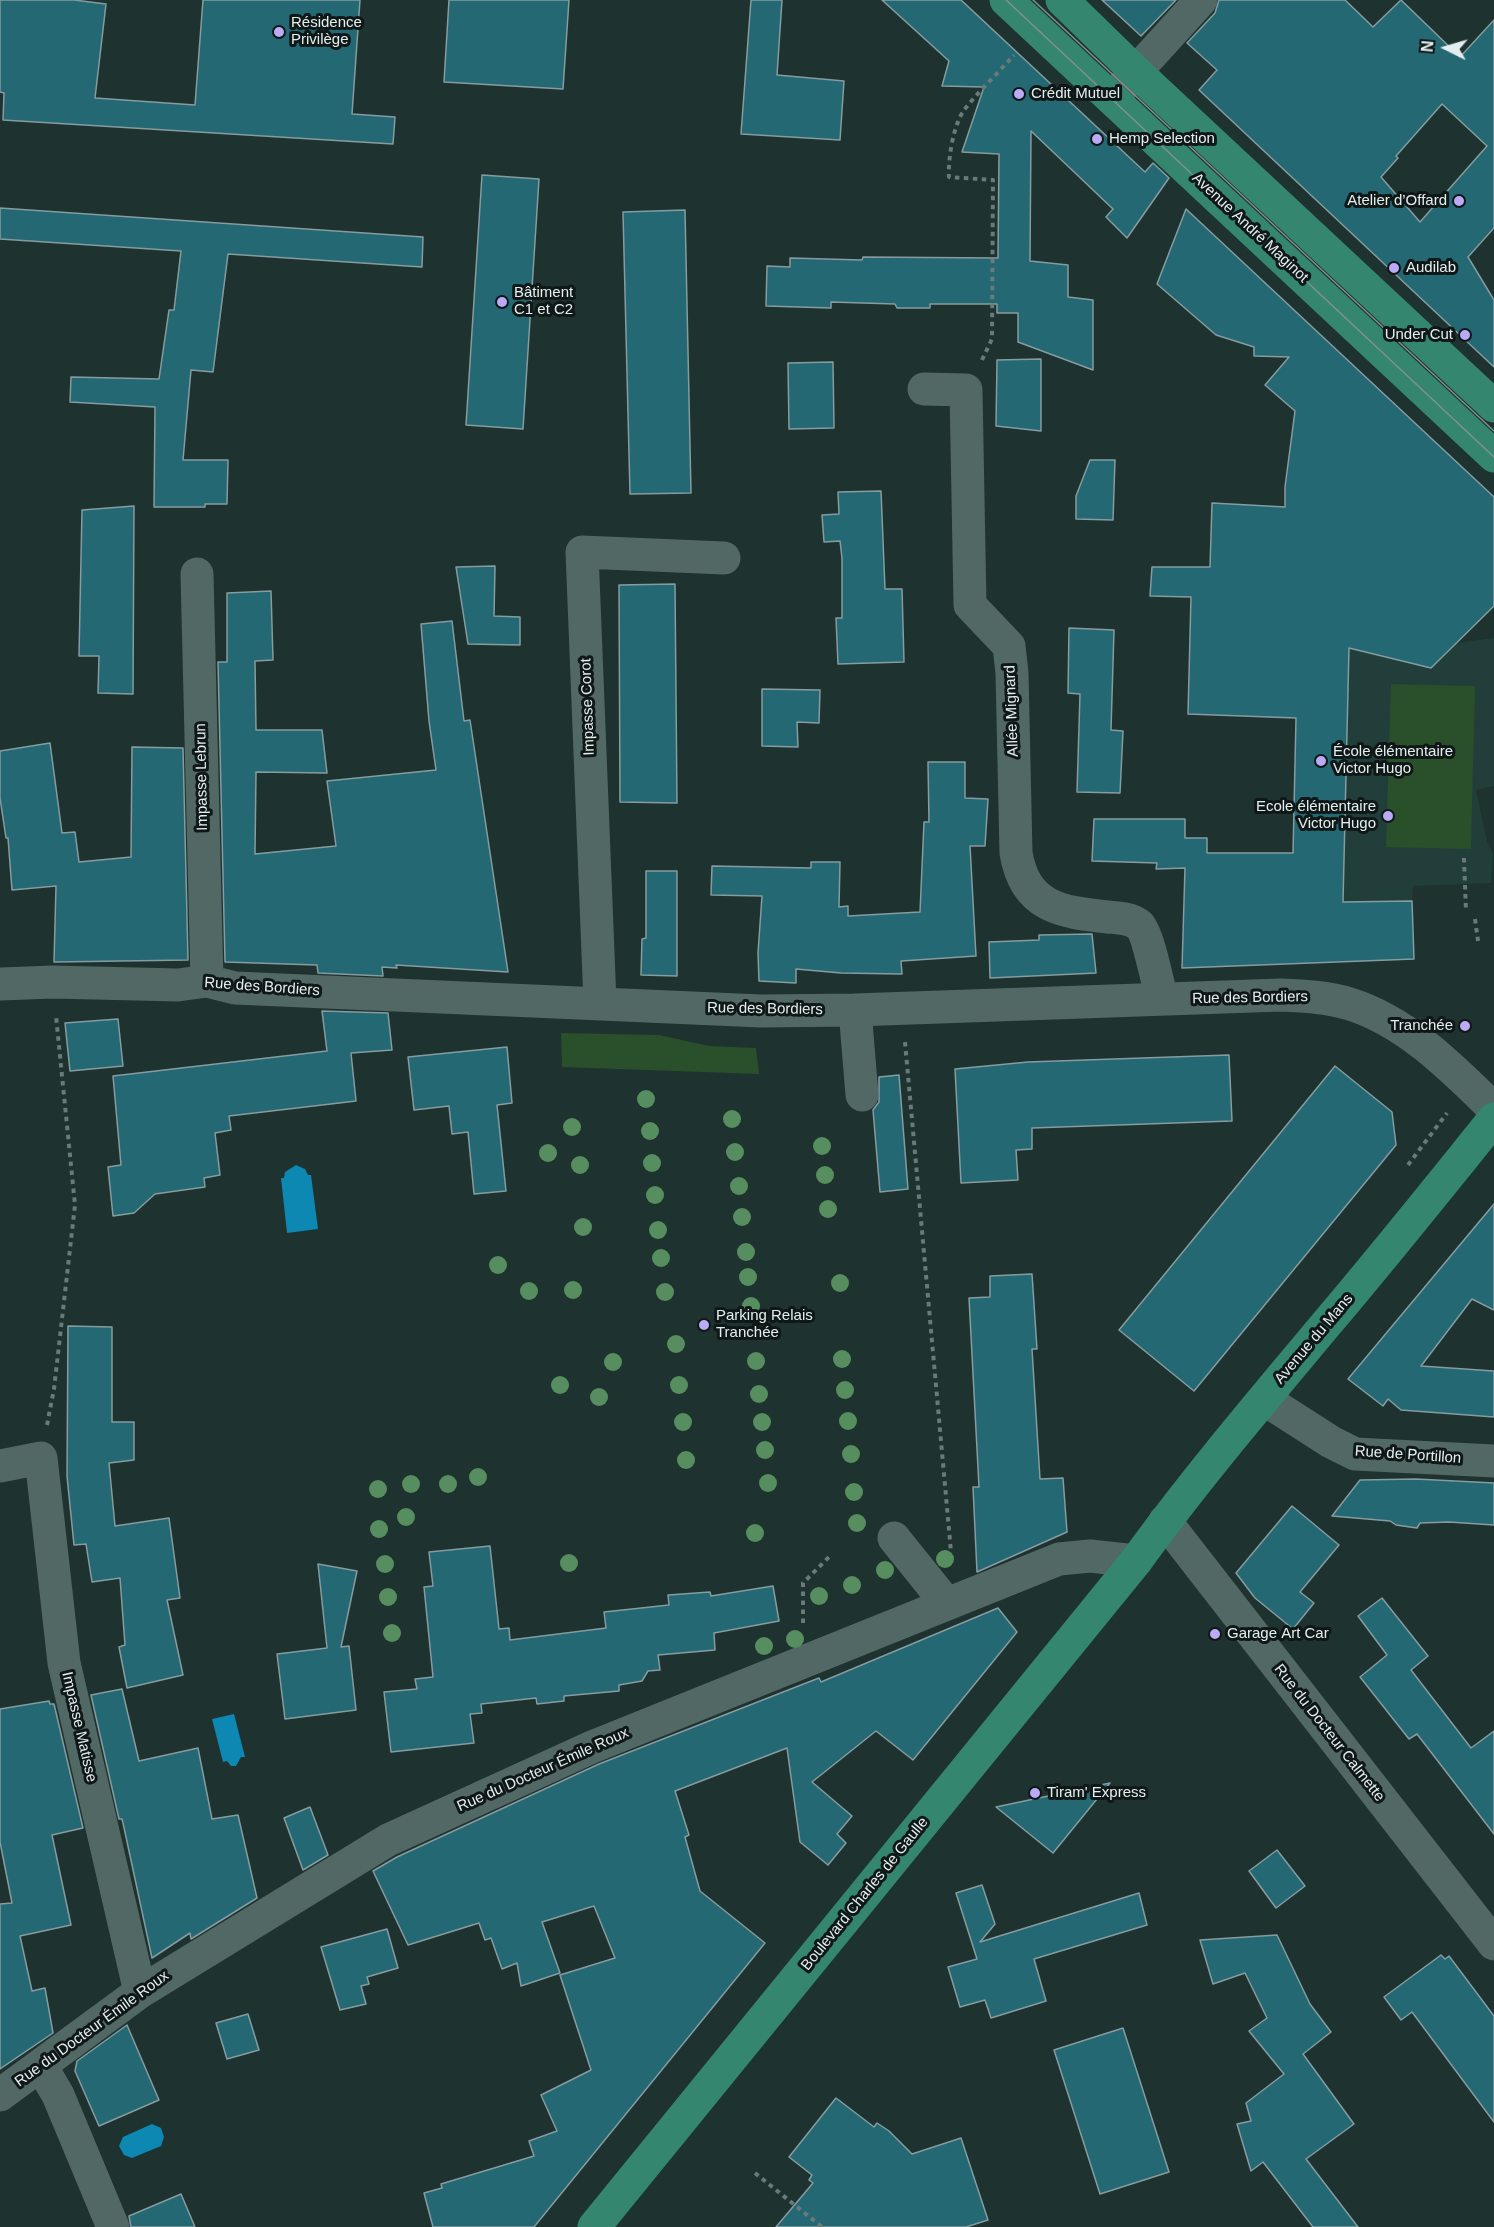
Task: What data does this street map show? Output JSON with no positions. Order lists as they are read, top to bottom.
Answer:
{
  "streets": {
    "main road": ["Avenue André Maginot", "Avenue du Mans", "Boulevard Charles de Gaulle"],
    "street": [
      "Impasse Corot",
      "Allée Mignard",
      "Impasse Lebrun",
      "Rue des Bordiers",
      "Rue de Portillon",
      "Impasse Matisse",
      "Rue du Docteur Calmette",
      "Rue du Docteur Émile Roux"
    ]
  },
  "crossings": [
    ["Impasse Corot", "Rue des Bordiers"],
    ["Allée Mignard", "Rue des Bordiers"],
    ["Impasse Lebrun", "Rue des Bordiers"],
    ["Avenue du Mans", "Rue de Portillon"],
    ["Avenue du Mans", "Rue du Docteur Calmette"],
    ["Avenue du Mans", "Rue du Docteur Émile Roux"],
    ["Avenue du Mans", "Boulevard Charles de Gaulle"],
    ["Impasse Matisse", "Rue du Docteur Émile Roux"],
    ["Rue du Docteur Émile Roux", "Boulevard Charles de Gaulle"]
  ],
  "places": [
    "Résidence Privilège",
    "Crédit Mutuel",
    "Hemp Selection",
    "Atelier d’Offard",
    "Audilab",
    "Bâtiment C1 et C2",
    "Under Cut",
    "École élémentaire Victor Hugo",
    "Ecole élémentaire Victor Hugo",
    "Tranchée",
    "Parking Relais Tranchée",
    "Garage Art Car",
    "Tiram' Express"
  ],
  "north": "left"
}
